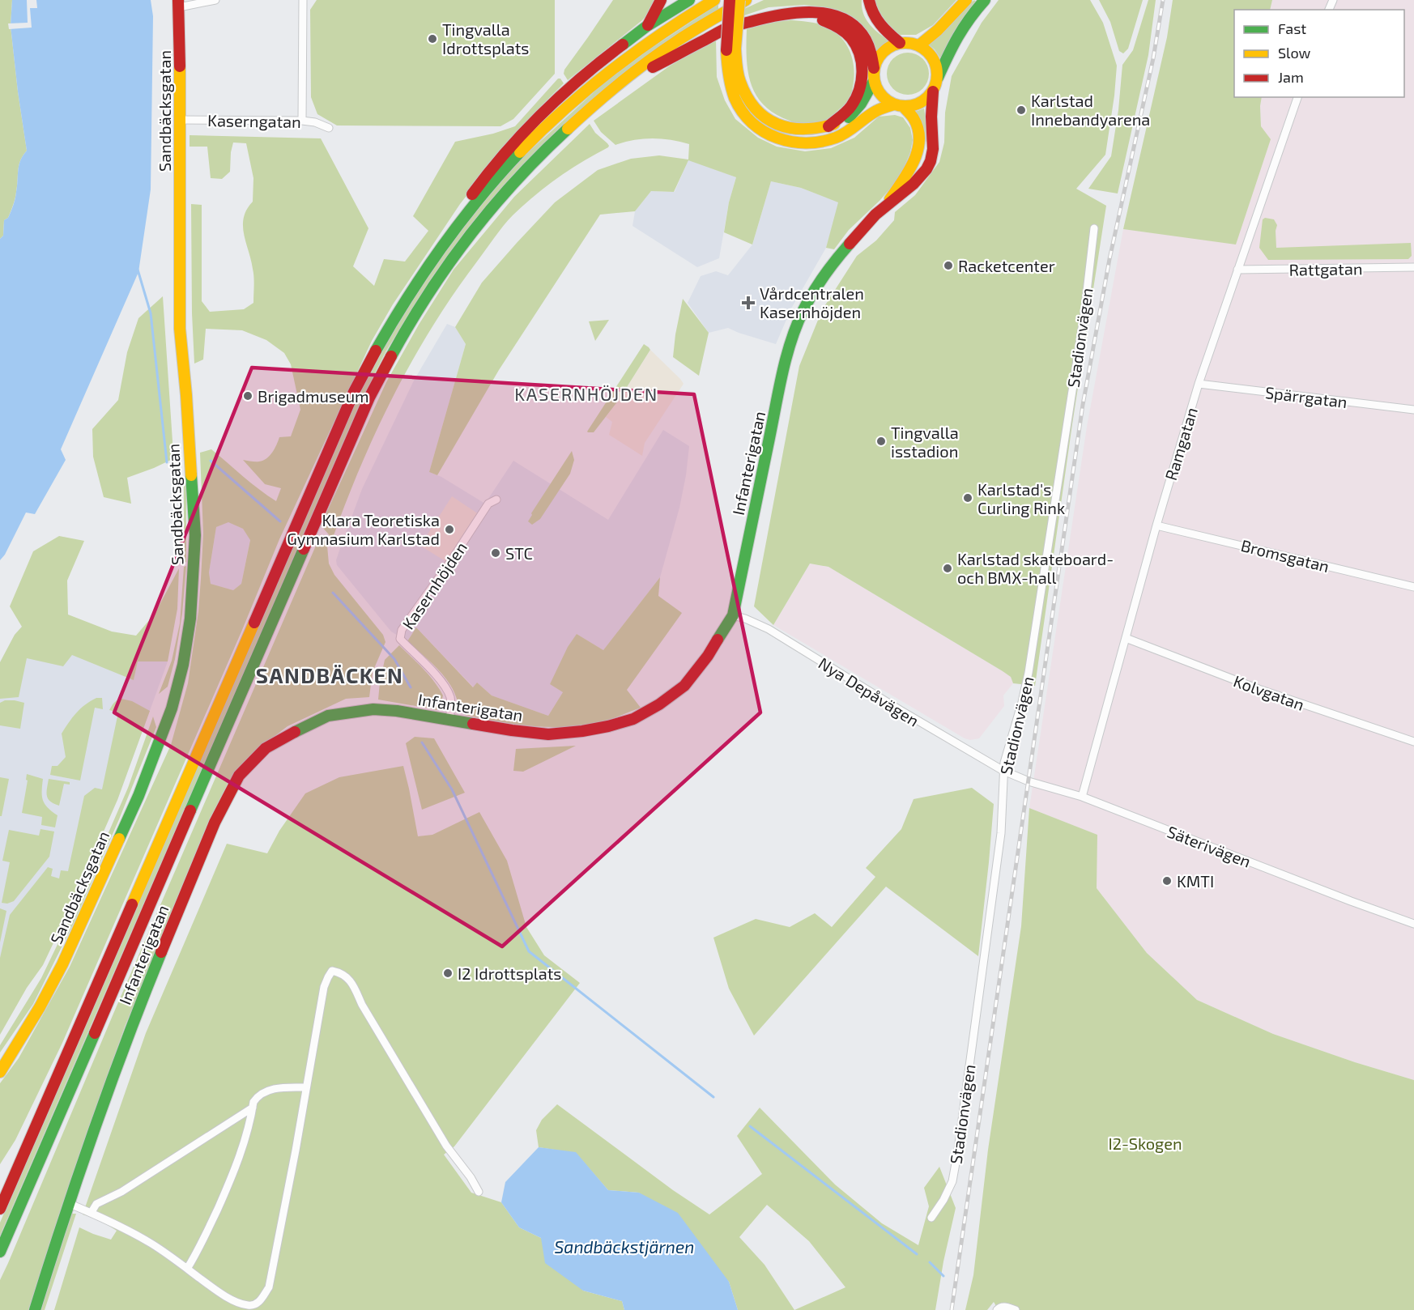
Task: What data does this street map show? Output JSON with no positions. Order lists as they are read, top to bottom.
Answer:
{
  "streets": {
    "main road": ["Sandbäcksgatan", "Infanterigatan"],
    "street": [
      "Kaserngatan",
      "Rattgatan",
      "Stadionvägen",
      "Spärrgatan",
      "Ramgatan",
      "Bromsgatan",
      "Kasernhöjden",
      "Nya Depåvägen",
      "Kolvgatan",
      "Säterivägen"
    ]
  },
  "crossings": [
    ["Sandbäcksgatan", "Kaserngatan"],
    ["Rattgatan", "Ramgatan"],
    ["Stadionvägen", "Nya Depåvägen"],
    ["Stadionvägen", "Säterivägen"],
    ["Spärrgatan", "Ramgatan"],
    ["Ramgatan", "Bromsgatan"],
    ["Ramgatan", "Kolvgatan"],
    ["Ramgatan", "Säterivägen"],
    ["Infanterigatan", "Kasernhöjden"],
    ["Infanterigatan", "Nya Depåvägen"],
    ["Nya Depåvägen", "Säterivägen"]
  ],
  "districts": ["KASERNHÖJDEN", "SANDBÄCKEN"],
  "water": ["Sandbäckstjärnen"],
  "parks": ["I2-Skogen"],
  "places": {
    "other": [
      "Tingvalla Idrottsplats",
      "Karlstad Innebandyarena",
      "Racketcenter",
      "Brigadmuseum",
      "Tingvalla isstadion",
      "Karlstad's Curling Rink",
      "Klara Teoretiska Gymnasium Karlstad",
      "STC",
      "Karlstad skateboard- och BMX-hall",
      "KMTI",
      "I2 Idrottsplats"
    ],
    "health": ["Vårdcentralen Kasernhöjden"]
  },
  "legend": ["Fast", "Slow", "Jam"]
}
